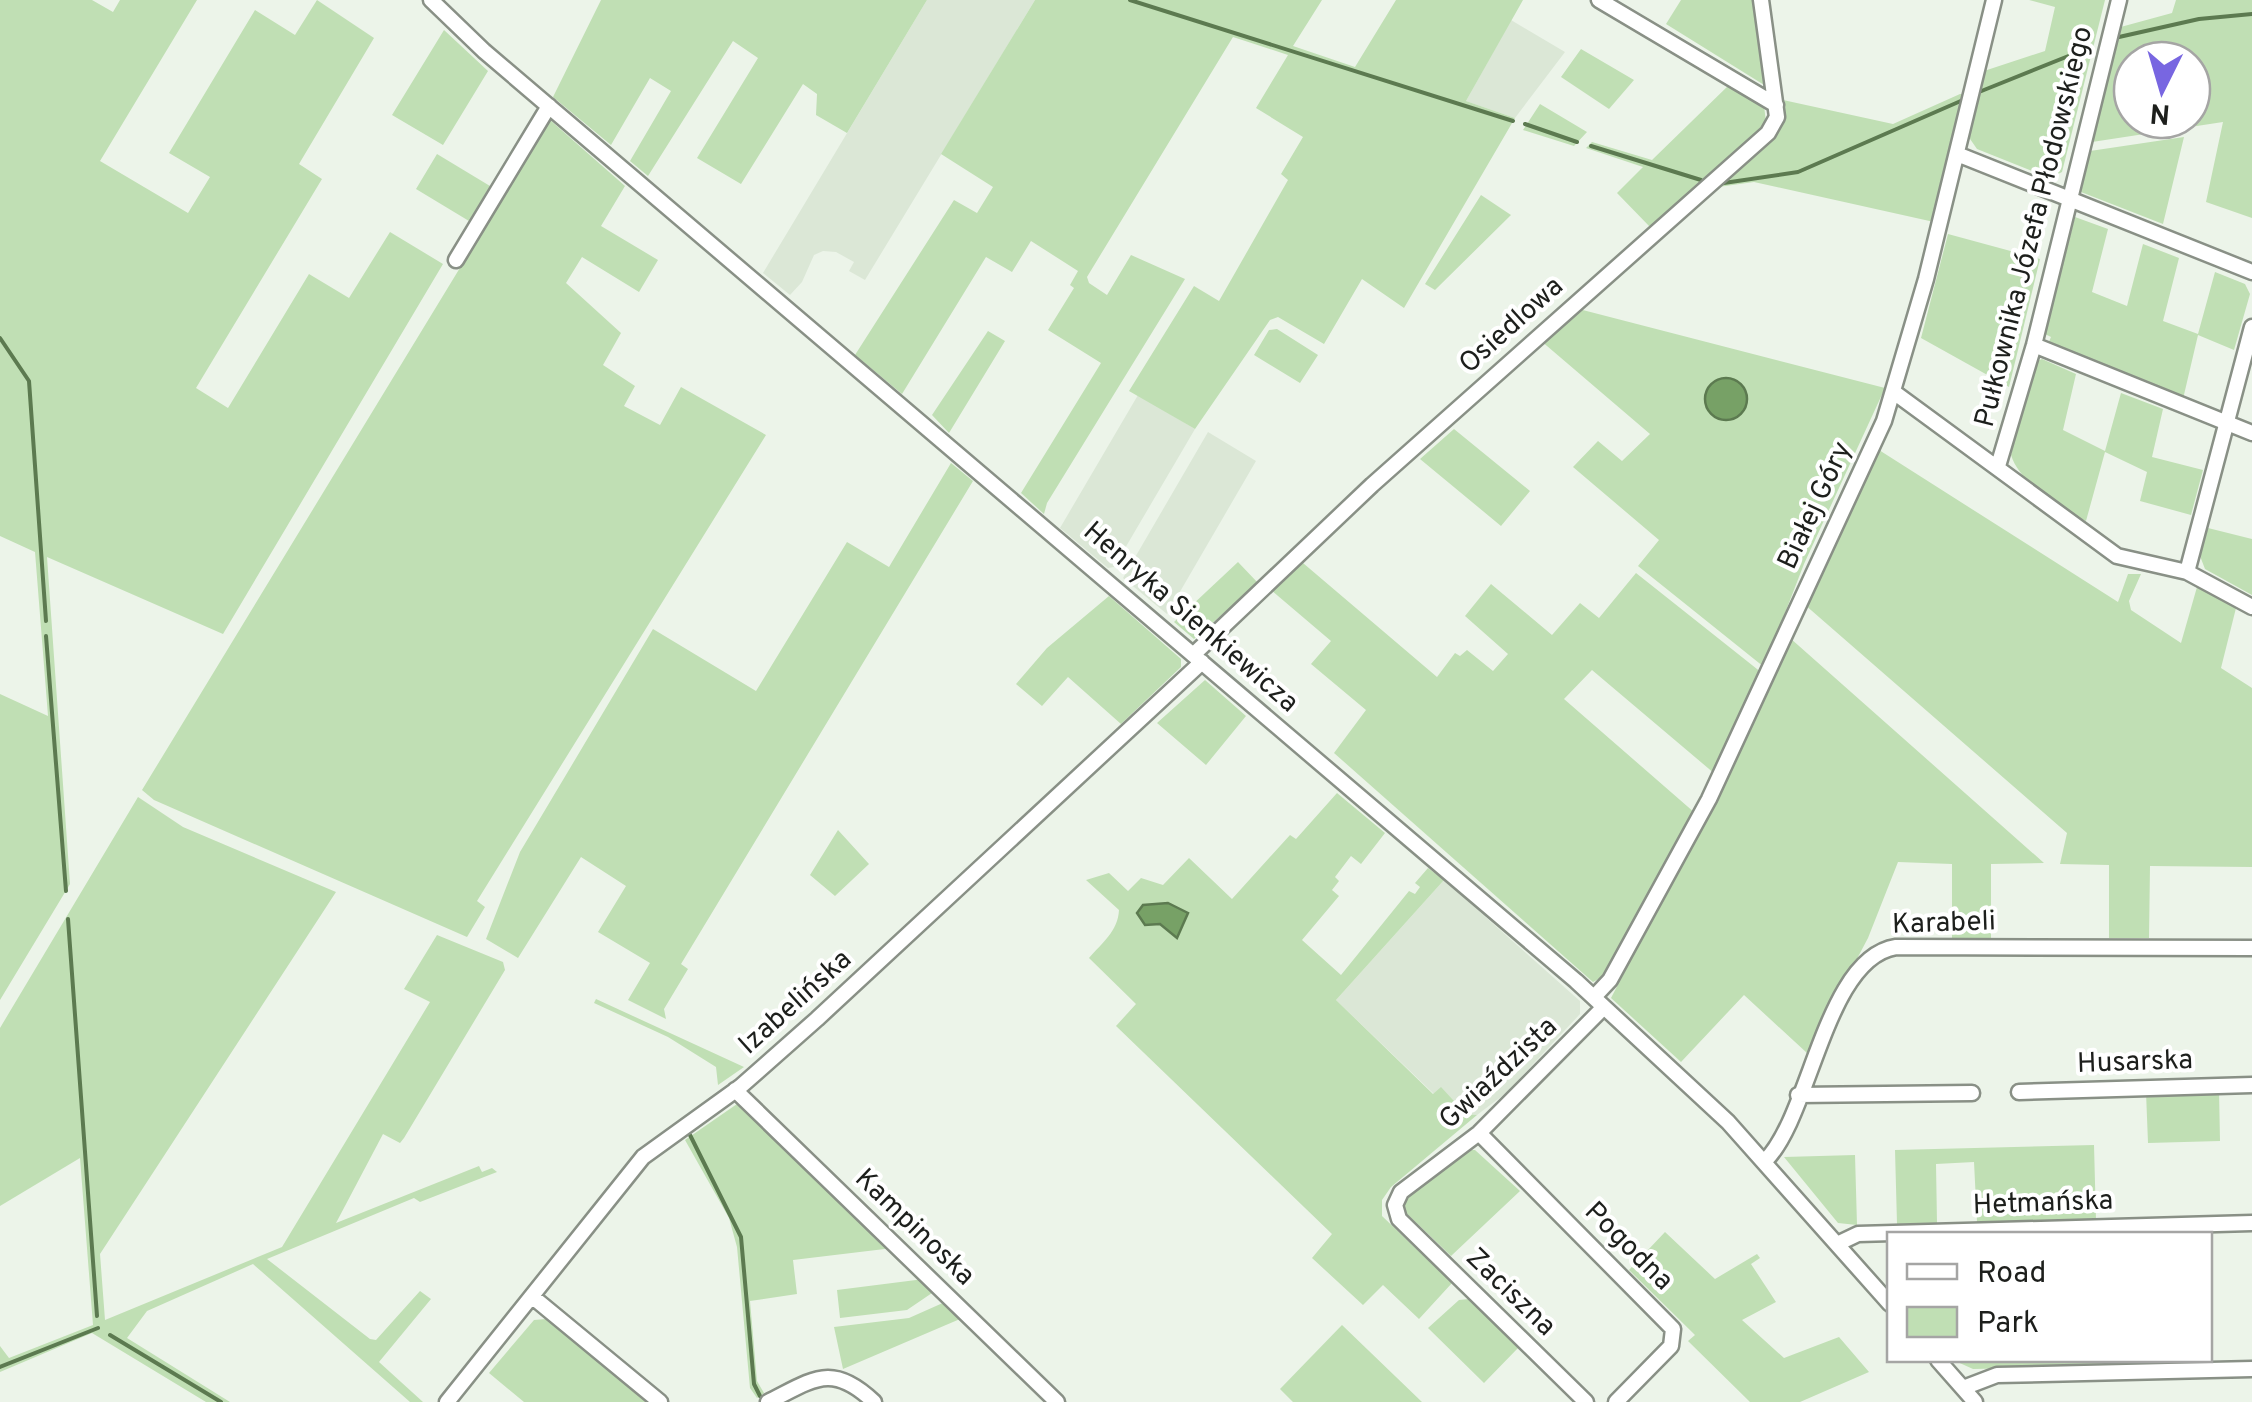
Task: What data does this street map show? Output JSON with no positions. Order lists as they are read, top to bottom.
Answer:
{
  "streets": {
    "street": [
      "Pułkownika Józefa Płodowskiego",
      "Osiedlowa",
      "Białej Góry",
      "Henryka Sienkiewicza",
      "Karabeli",
      "Izabelińska",
      "Husarska",
      "Gwiaździsta",
      "Hetmańska",
      "Kampinoska",
      "Pogodna",
      "Zaciszna"
    ]
  },
  "crossings": [
    ["Osiedlowa", "Henryka Sienkiewicza"],
    ["Osiedlowa", "Izabelińska"],
    ["Białej Góry", "Henryka Sienkiewicza"],
    ["Białej Góry", "Gwiaździsta"],
    ["Henryka Sienkiewicza", "Karabeli"],
    ["Henryka Sienkiewicza", "Izabelińska"],
    ["Henryka Sienkiewicza", "Gwiaździsta"],
    ["Henryka Sienkiewicza", "Hetmańska"],
    ["Izabelińska", "Kampinoska"],
    ["Gwiaździsta", "Pogodna"],
    ["Gwiaździsta", "Zaciszna"]
  ],
  "legend": ["Road", "Park"],
  "north": "bottom"
}
